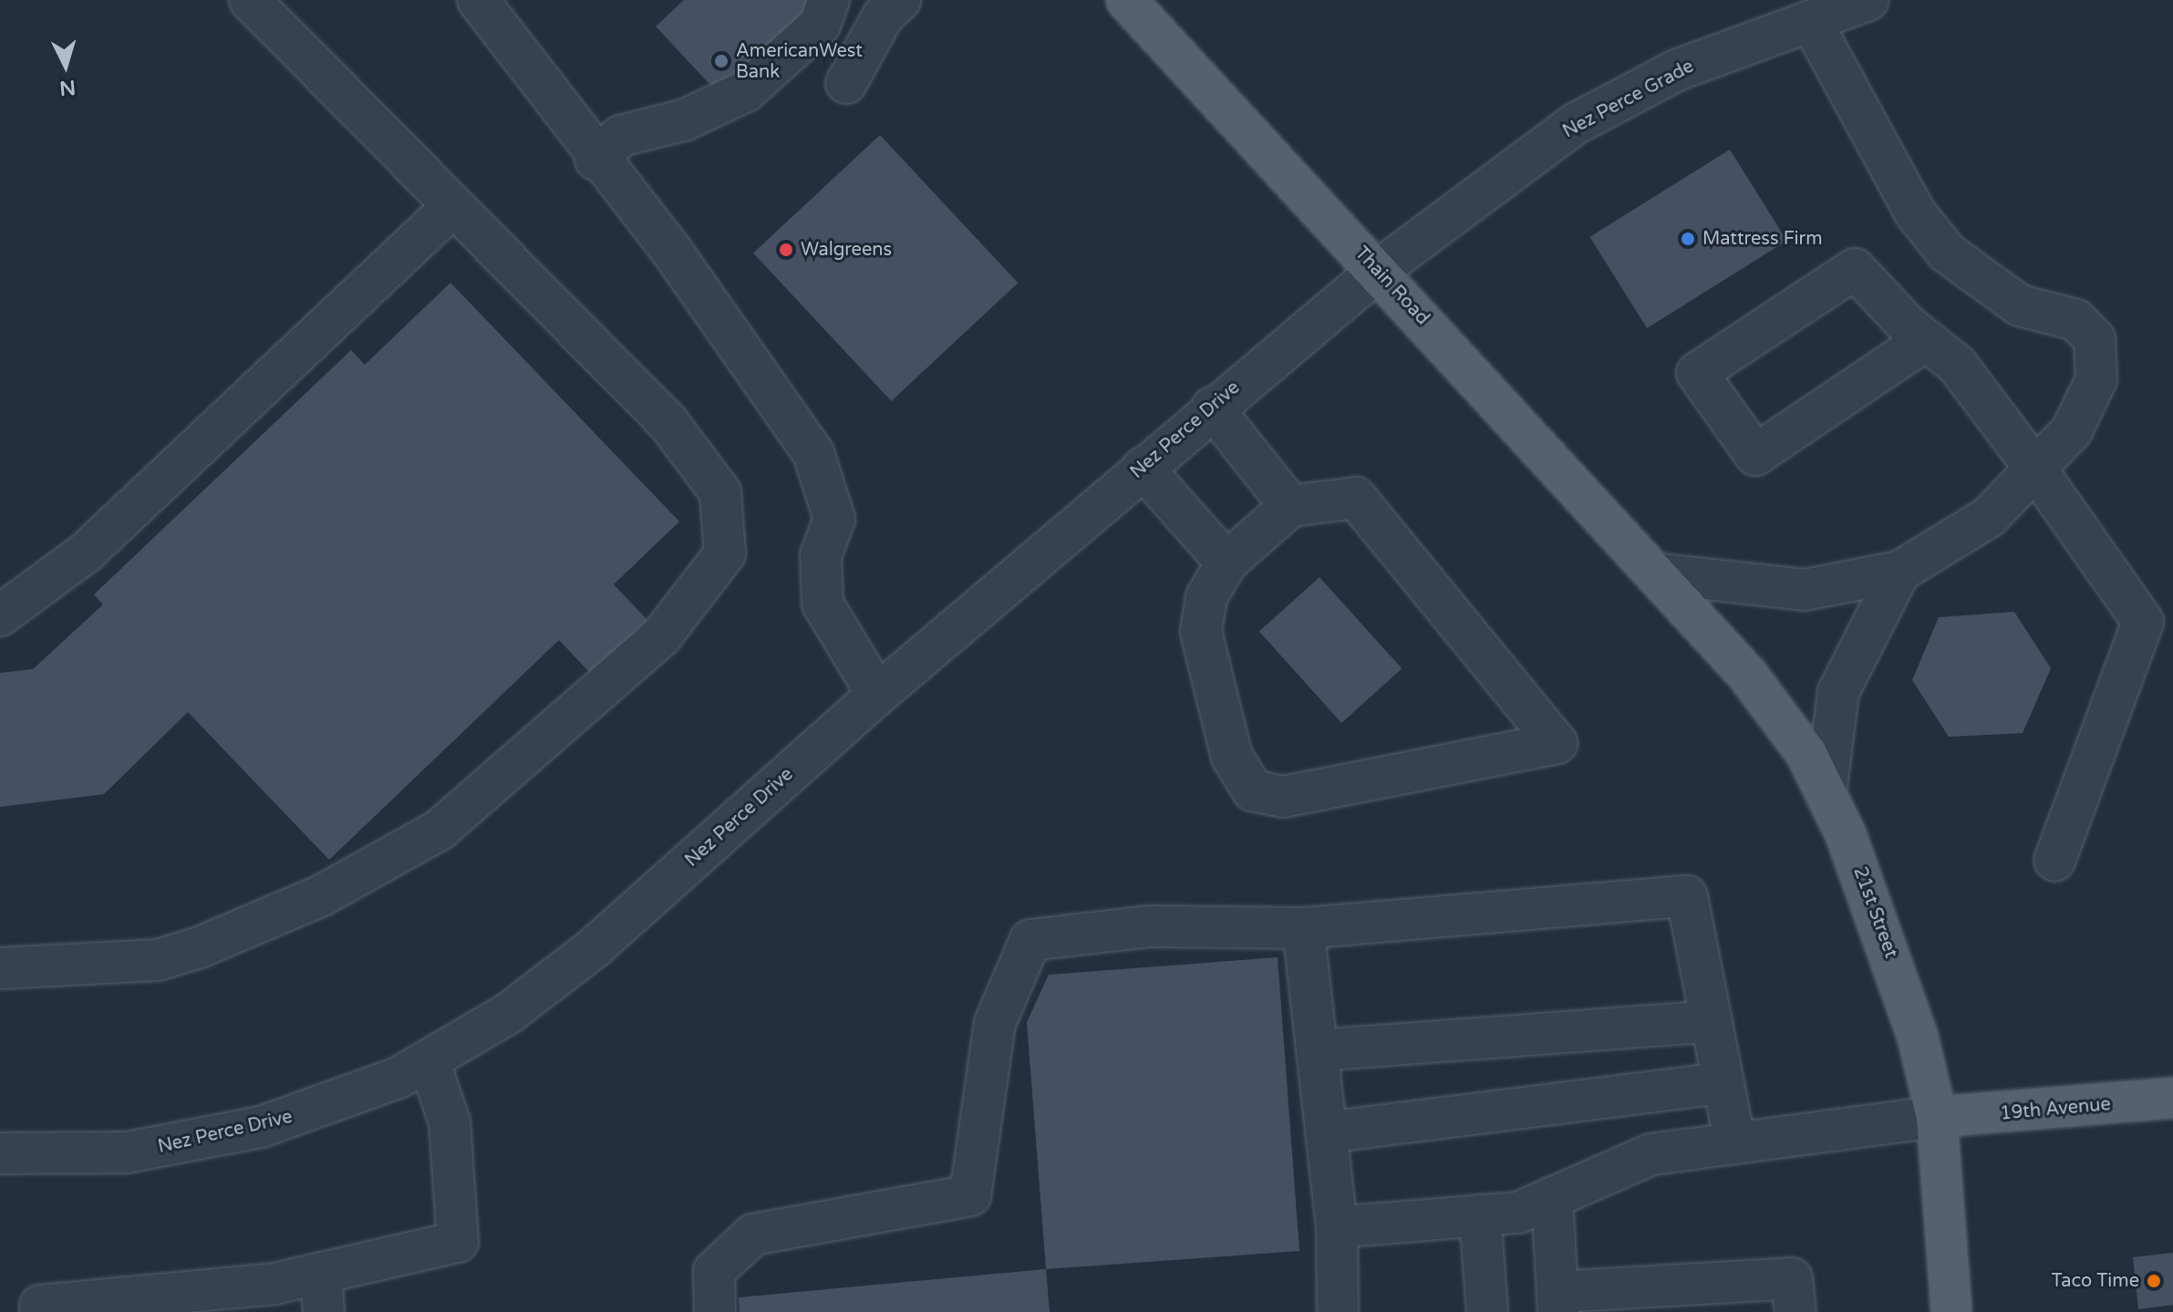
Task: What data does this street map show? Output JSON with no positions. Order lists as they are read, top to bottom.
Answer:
{
  "streets": {
    "main road": ["Thain Road", "21st Street", "19th Avenue"],
    "street": ["Nez Perce Grade", "Nez Perce Drive"]
  },
  "crossings": [
    ["Nez Perce Grade", "Thain Road"],
    ["Nez Perce Grade", "Nez Perce Drive"],
    ["Thain Road", "Nez Perce Drive"],
    ["Thain Road", "21st Street"],
    ["21st Street", "19th Avenue"]
  ],
  "places": [
    "AmericanWest Bank",
    "Mattress Firm",
    "Walgreens",
    "Taco Time"
  ],
  "north": "bottom"
}
